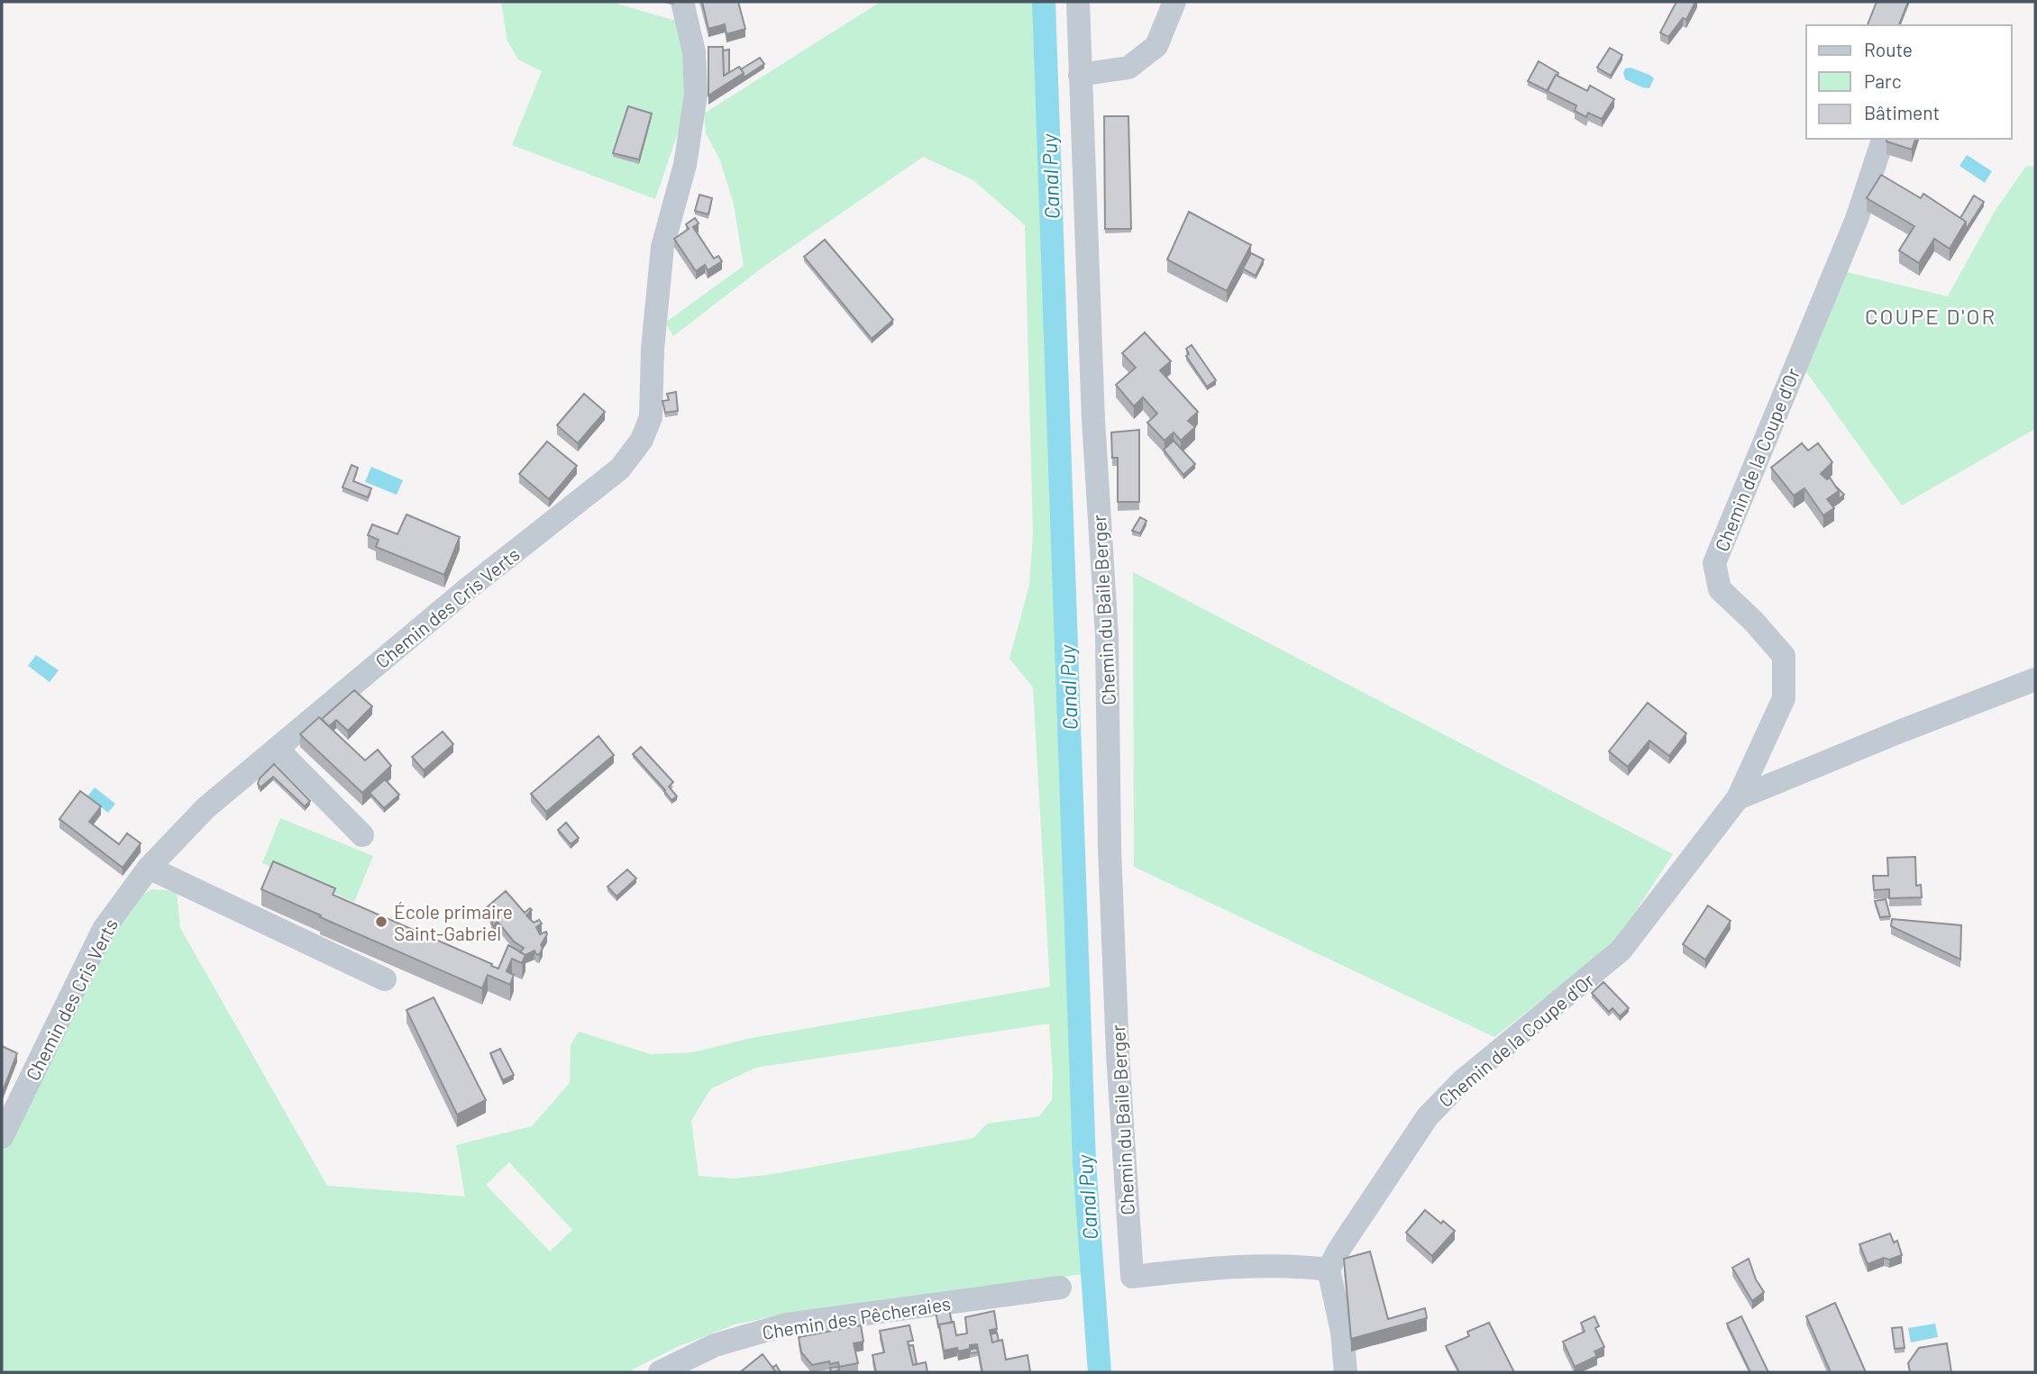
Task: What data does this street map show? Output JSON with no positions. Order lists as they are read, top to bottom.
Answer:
{
  "streets": {
    "street": [
      "Chemin de la Coupe d'Or",
      "Chemin des Cris Verts",
      "Chemin du Baile Berger",
      "Chemin des Pêcheraies"
    ]
  },
  "crossings": [
    ["Chemin de la Coupe d'Or", "Chemin du Baile Berger"]
  ],
  "districts": ["COUPE D'OR"],
  "water": ["Canal Puy"],
  "places": ["École primaire Saint-Gabriel"],
  "legend": ["Route", "Parc", "Bâtiment"]
}
